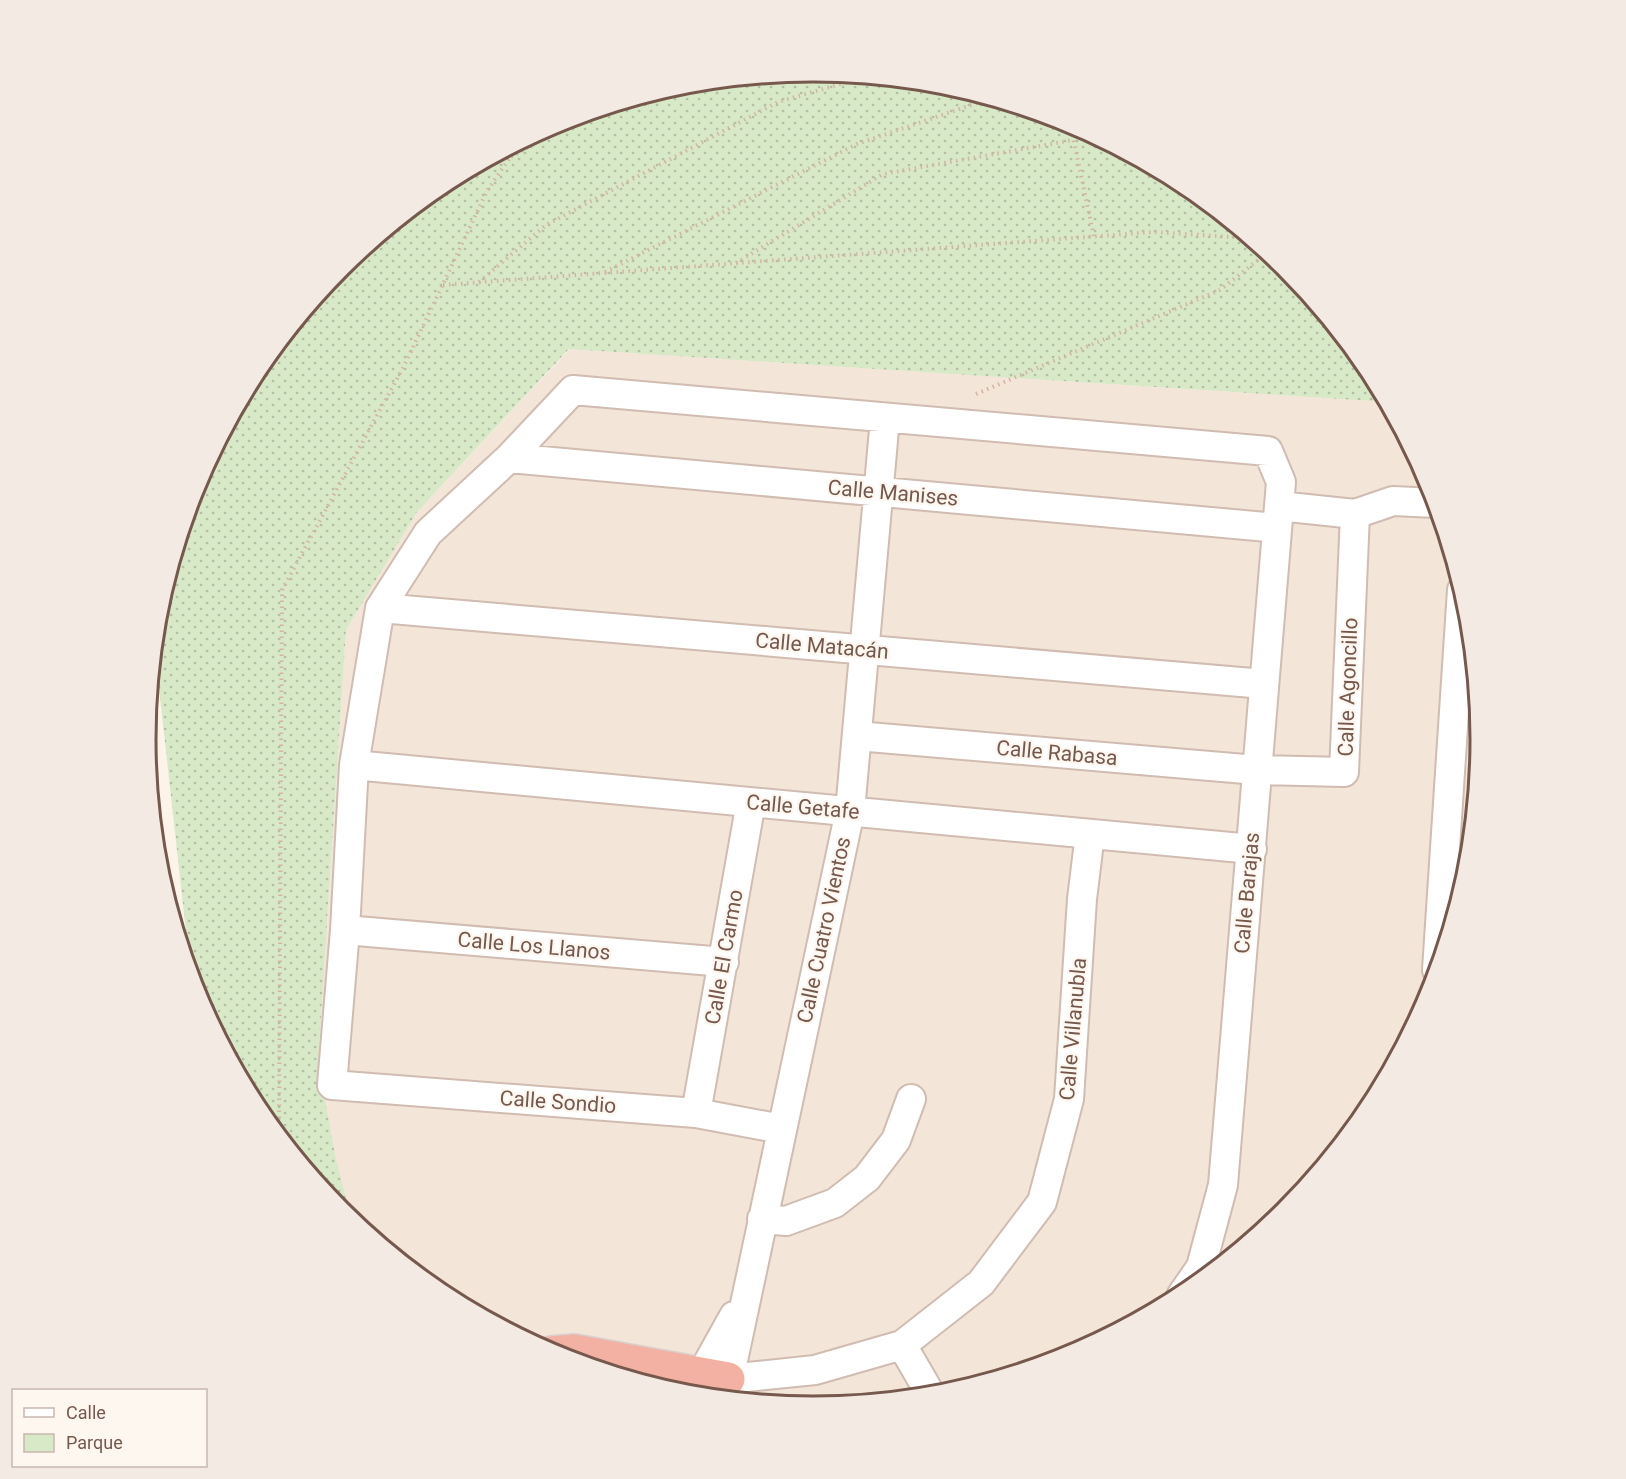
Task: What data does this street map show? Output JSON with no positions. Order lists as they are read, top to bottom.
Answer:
{
  "streets": {
    "street": [
      "Calle Manises",
      "Calle Matacán",
      "Calle Agoncillo",
      "Calle Rabasa",
      "Calle Getafe",
      "Calle Barajas",
      "Calle Cuatro Vientos",
      "Calle Los Llanos",
      "Calle El Carmo",
      "Calle Villanubla",
      "Calle Sondio"
    ]
  },
  "crossings": [
    ["Calle Manises", "Calle Agoncillo"],
    ["Calle Manises", "Calle Barajas"],
    ["Calle Manises", "Calle Cuatro Vientos"],
    ["Calle Matacán", "Calle Barajas"],
    ["Calle Matacán", "Calle Cuatro Vientos"],
    ["Calle Agoncillo", "Calle Rabasa"],
    ["Calle Agoncillo", "Calle Barajas"],
    ["Calle Rabasa", "Calle Barajas"],
    ["Calle Rabasa", "Calle Cuatro Vientos"],
    ["Calle Getafe", "Calle Barajas"],
    ["Calle Getafe", "Calle Cuatro Vientos"],
    ["Calle Getafe", "Calle El Carmo"],
    ["Calle Getafe", "Calle Villanubla"],
    ["Calle Cuatro Vientos", "Calle Villanubla"],
    ["Calle Cuatro Vientos", "Calle Sondio"],
    ["Calle Los Llanos", "Calle El Carmo"],
    ["Calle Los Llanos", "Calle Sondio"],
    ["Calle El Carmo", "Calle Sondio"]
  ],
  "legend": ["Calle", "Parque"]
}
